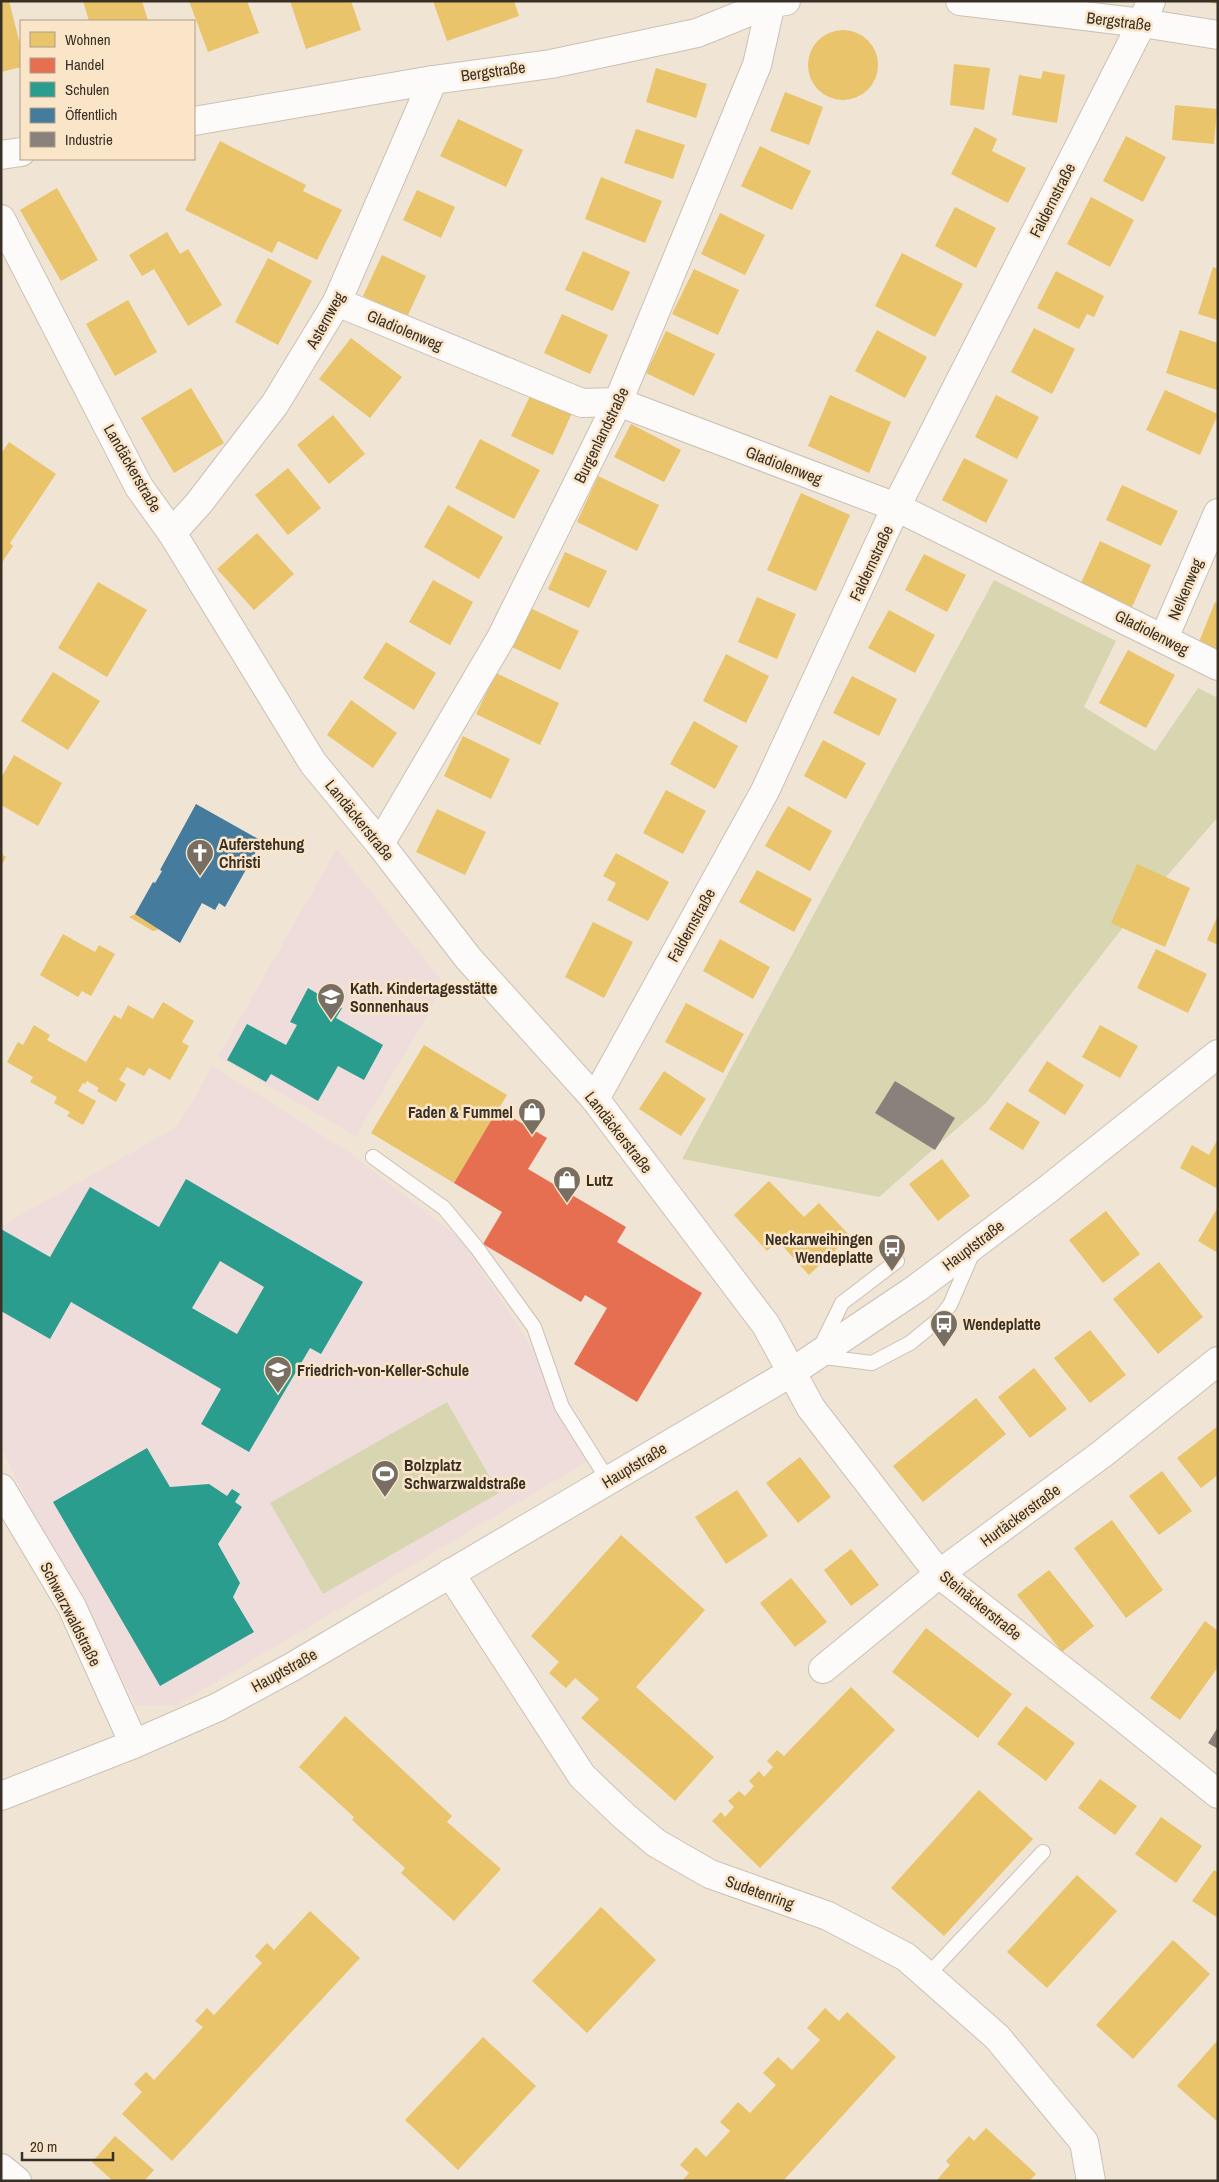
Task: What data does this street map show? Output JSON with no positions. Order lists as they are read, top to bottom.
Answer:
{
  "streets": {
    "street": [
      "Bergstraße",
      "Faldernstraße",
      "Asternweg",
      "Gladiolenweg",
      "Burgenlandstraße",
      "Landäckerstraße",
      "Nelkenweg",
      "Hauptstraße",
      "Hurtäckerstraße",
      "Steinäckerstraße",
      "Schwarzwaldstraße",
      "Sudetenring"
    ]
  },
  "crossings": [
    ["Bergstraße", "Faldernstraße"],
    ["Bergstraße", "Asternweg"],
    ["Bergstraße", "Burgenlandstraße"],
    ["Faldernstraße", "Gladiolenweg"],
    ["Faldernstraße", "Landäckerstraße"],
    ["Asternweg", "Gladiolenweg"],
    ["Asternweg", "Landäckerstraße"],
    ["Gladiolenweg", "Burgenlandstraße"],
    ["Gladiolenweg", "Nelkenweg"],
    ["Burgenlandstraße", "Landäckerstraße"],
    ["Landäckerstraße", "Hauptstraße"],
    ["Landäckerstraße", "Steinäckerstraße"],
    ["Hauptstraße", "Steinäckerstraße"],
    ["Hauptstraße", "Schwarzwaldstraße"],
    ["Hauptstraße", "Sudetenring"],
    ["Hurtäckerstraße", "Steinäckerstraße"]
  ],
  "places": {
    "church": ["Auferstehung Christi"],
    "school or university": ["Kath. Kindertagesstätte Sonnenhaus", "Friedrich-von-Keller-Schule"],
    "shop": ["Faden & Fummel", "Lutz"],
    "bus stop": ["Neckarweihingen Wendeplatte", "Wendeplatte"],
    "sports": ["Bolzplatz Schwarzwaldstraße"]
  },
  "legend": [
    "Wohnen",
    "Handel",
    "Schulen",
    "Öffentlich",
    "Industrie"
  ],
  "scale_bar": "20 m"
}
